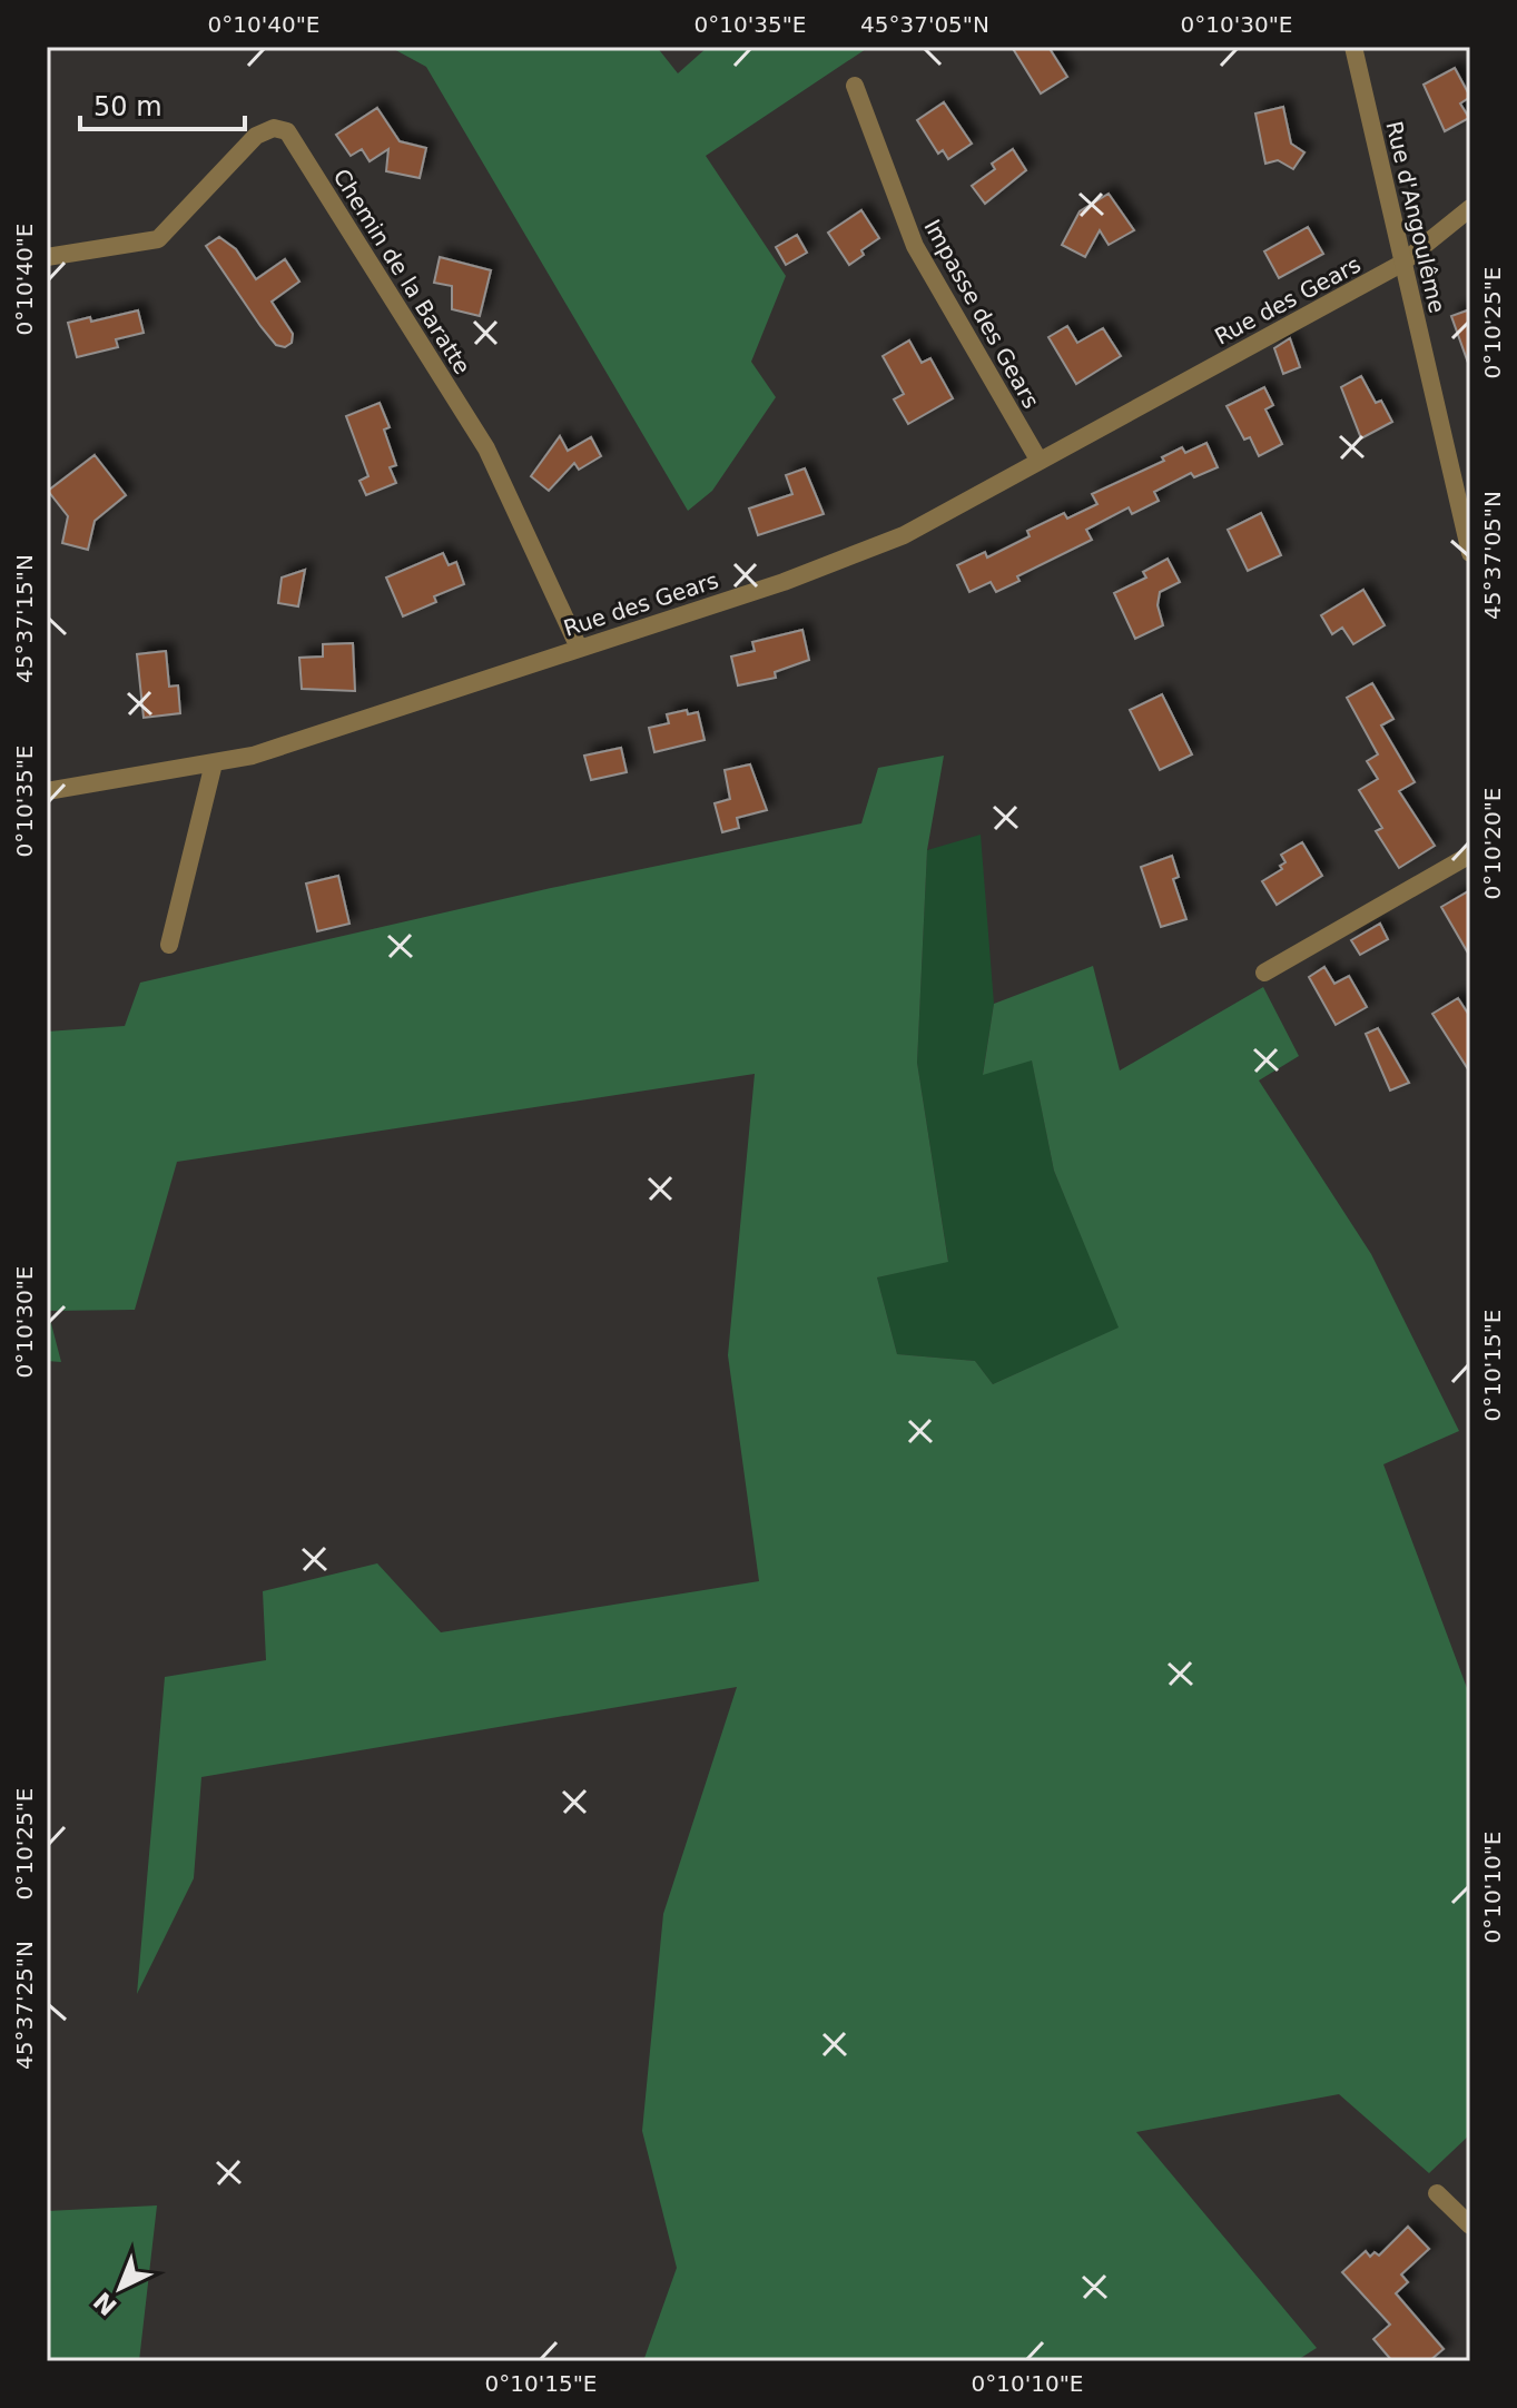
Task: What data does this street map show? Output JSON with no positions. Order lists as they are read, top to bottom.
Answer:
{
  "streets": {
    "street": [
      "Rue d'Angoulême",
      "Chemin de la Baratte",
      "Rue des Gears",
      "Impasse des Gears"
    ]
  },
  "crossings": [
    ["Rue d'Angoulême", "Rue des Gears"],
    ["Chemin de la Baratte", "Rue des Gears"],
    ["Rue des Gears", "Impasse des Gears"]
  ],
  "scale_bar": "50 m",
  "north": "bottom left",
  "coordinates": [
    "0°10'40\"E",
    "0°10'35\"E",
    "45°37'05\"N",
    "0°10'30\"E",
    "0°10'25\"E",
    "45°37'15\"N",
    "0°10'20\"E",
    "0°10'15\"E",
    "0°10'10\"E",
    "45°37'25\"N"
  ]
}
